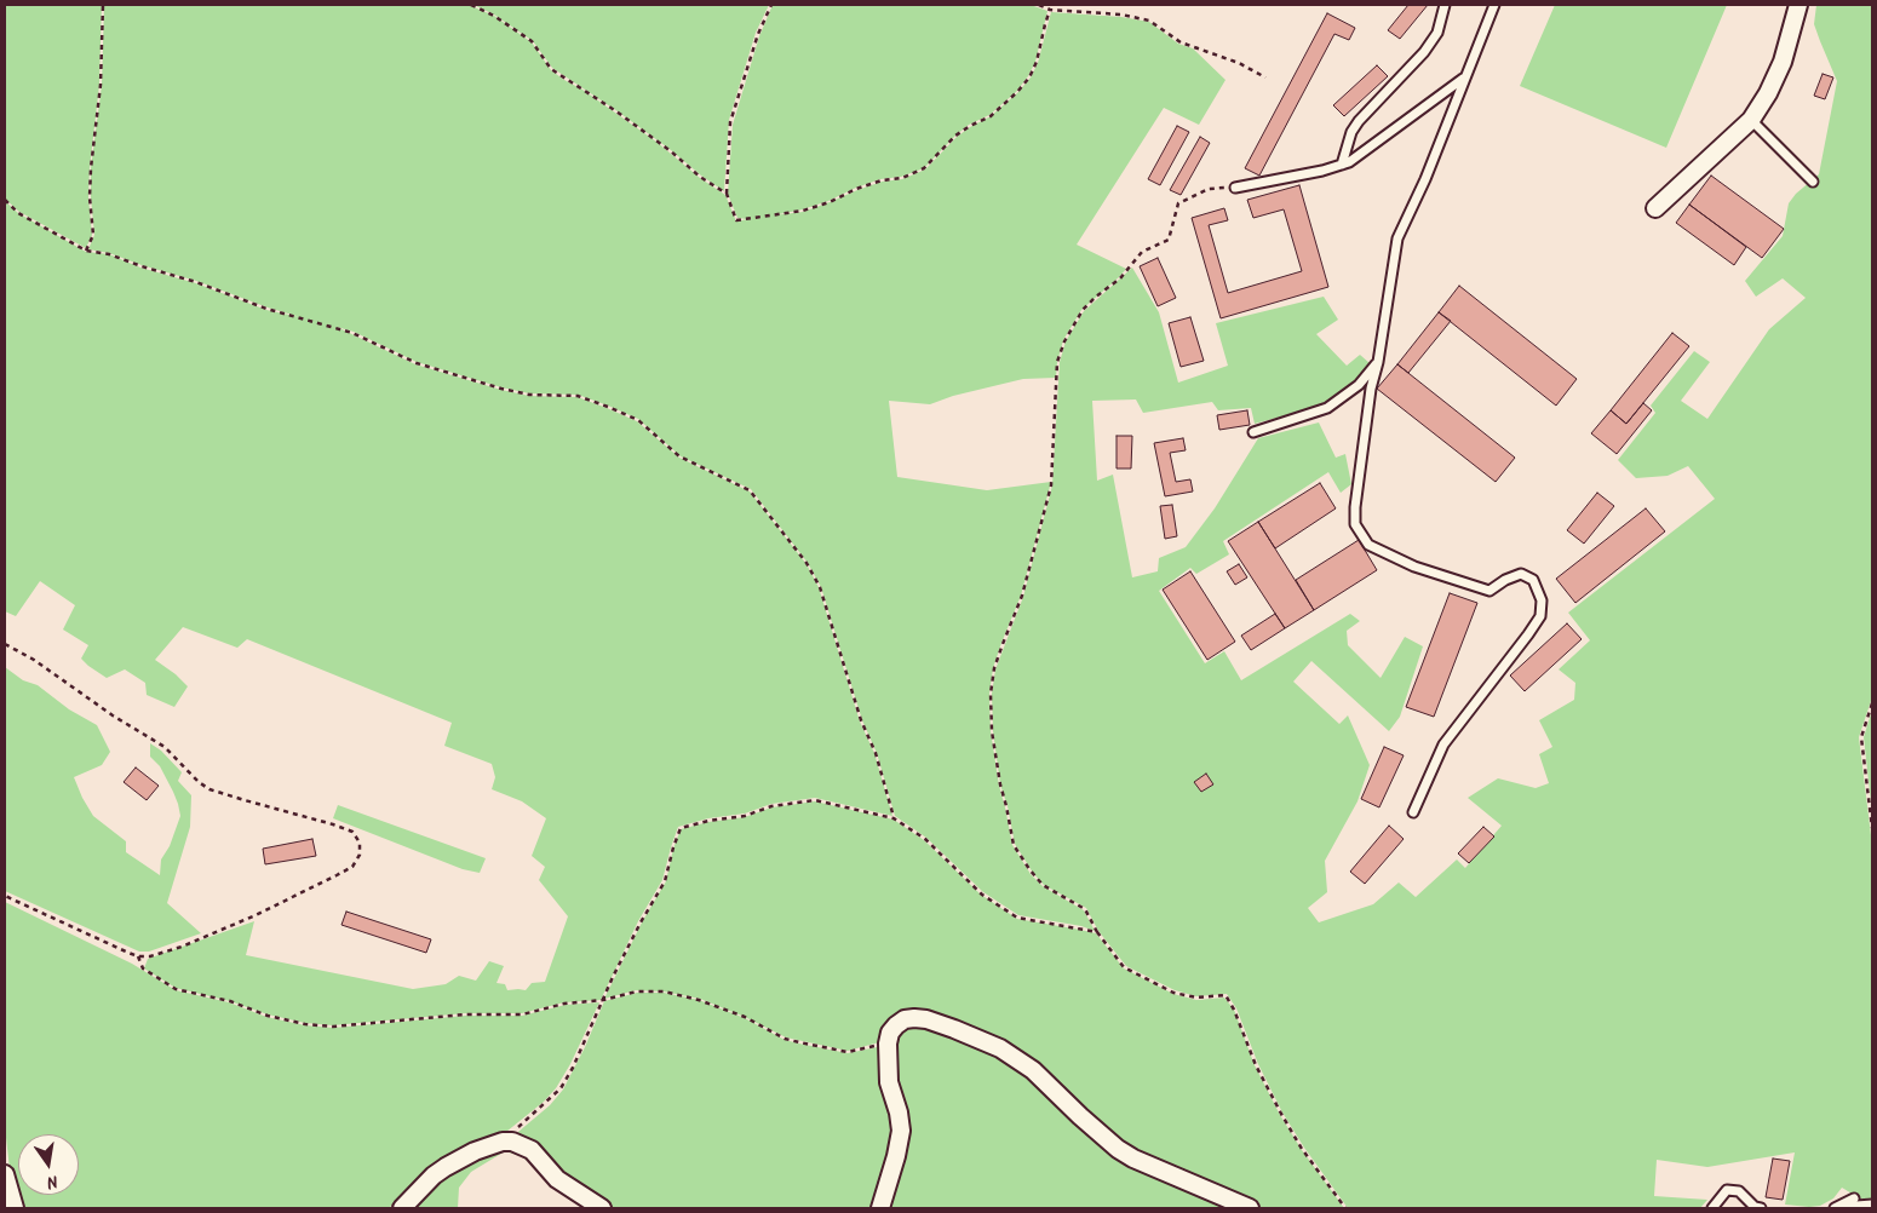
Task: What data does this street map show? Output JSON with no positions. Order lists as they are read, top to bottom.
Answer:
{
  "north": "bottom"
}
